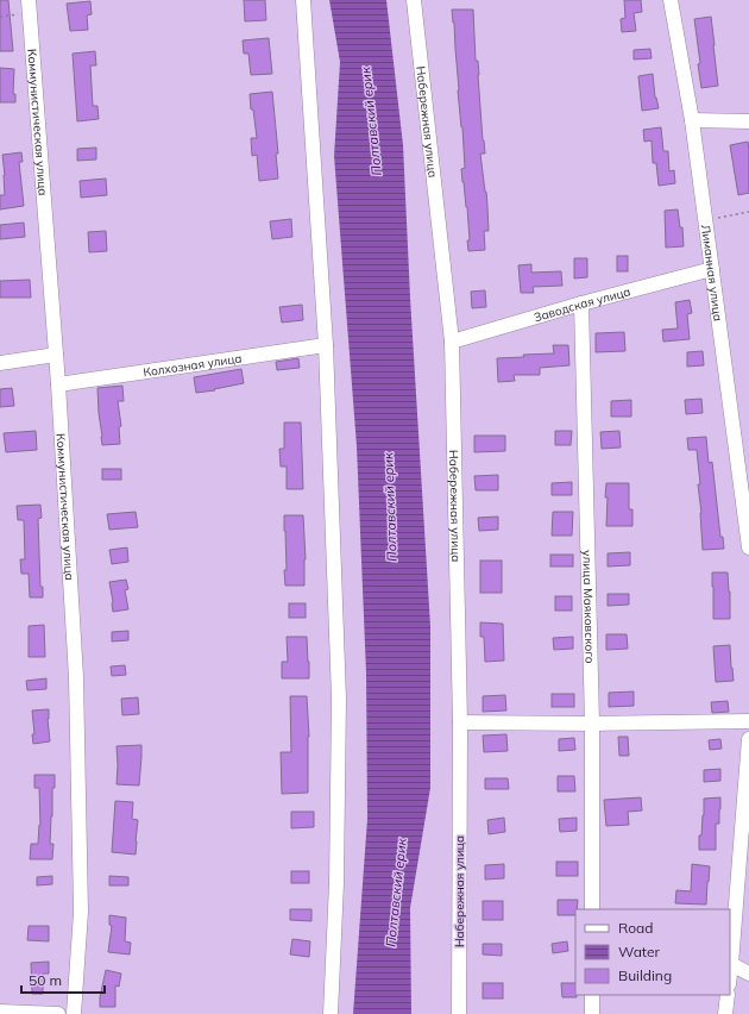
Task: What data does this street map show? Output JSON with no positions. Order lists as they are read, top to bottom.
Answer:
{
  "streets": {
    "street": [
      "Набережная улица",
      "Коммунистическая улица",
      "Лиманная улица",
      "Заводская улица",
      "Колхозная улица",
      "улица Маяковского"
    ]
  },
  "crossings": [
    ["Набережная улица", "Заводская улица"],
    ["Коммунистическая улица", "Колхозная улица"],
    ["Лиманная улица", "Заводская улица"],
    ["Заводская улица", "улица Маяковского"]
  ],
  "water": ["Полтавский ерик"],
  "legend": ["Road", "Water", "Building"],
  "scale_bar": "50 m"
}
